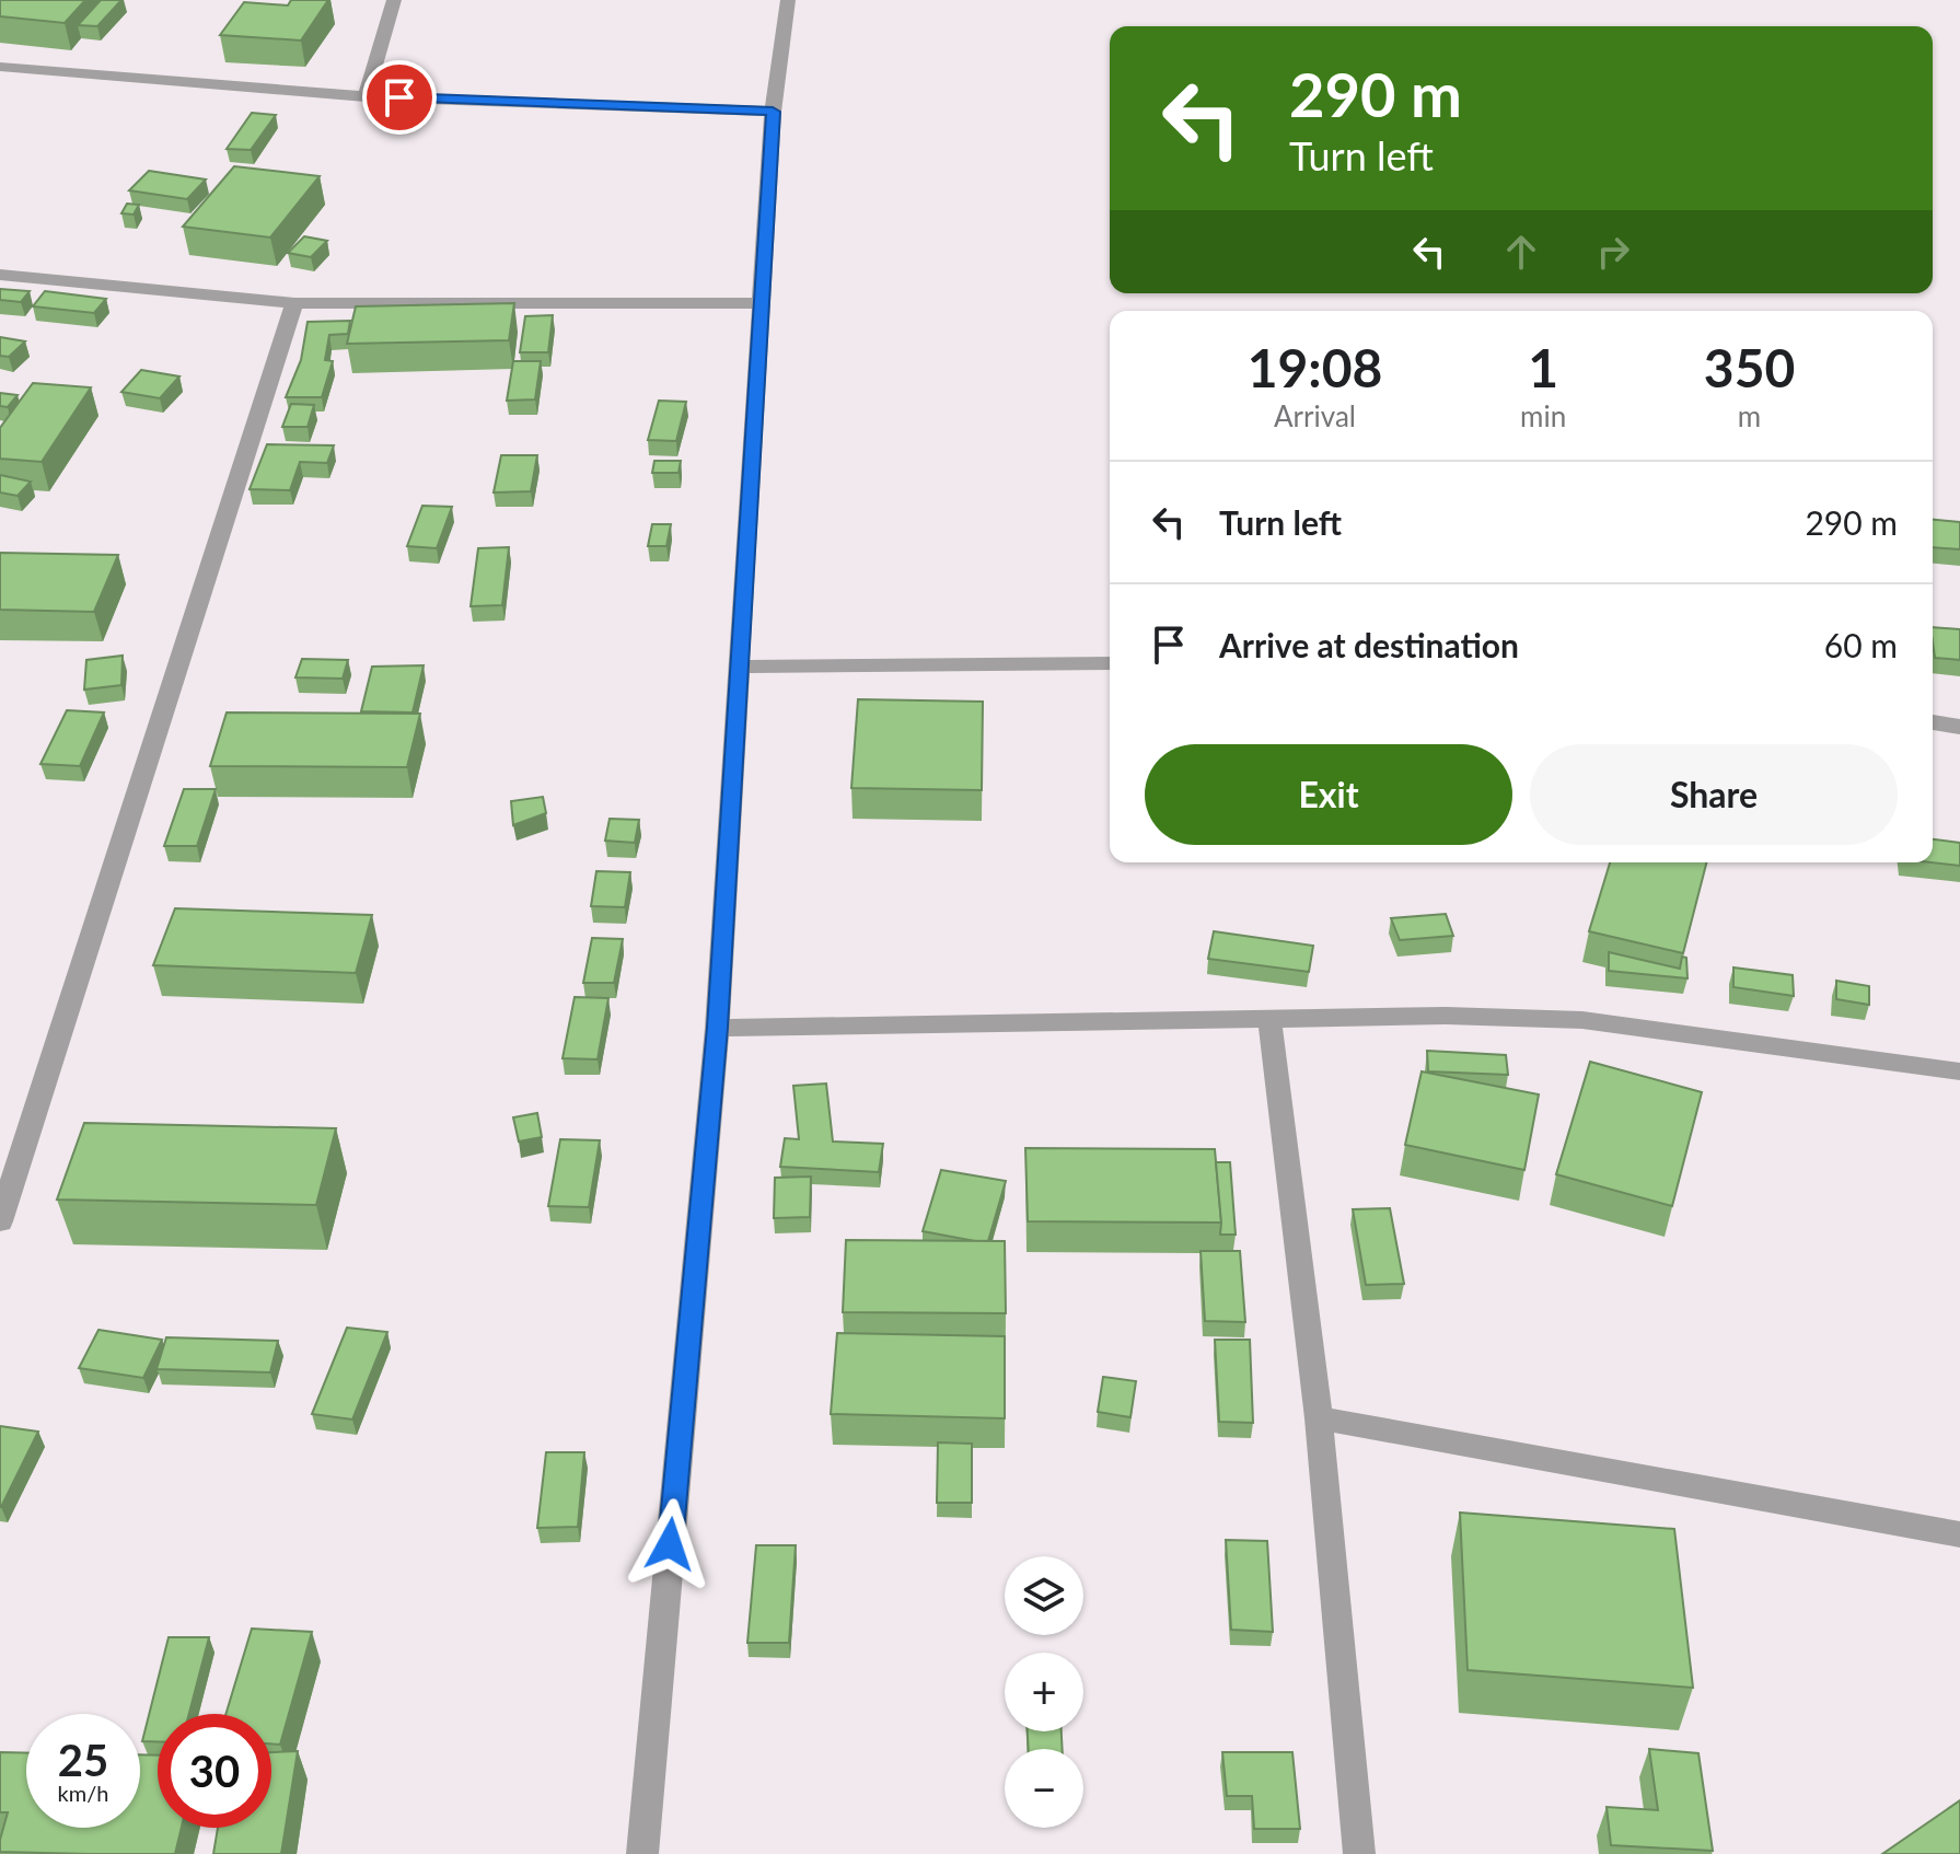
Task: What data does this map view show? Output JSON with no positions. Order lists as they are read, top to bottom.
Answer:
{
  "page": {
    "turn": ["290 m", "Turn left"],
    "eta": [
      "19:08",
      "Arrival",
      "1",
      "min",
      "350",
      "m"
    ],
    "list": [
      {
        "name": "Turn left",
        "value": "290 m"
      },
      {
        "name": "Arrive at destination",
        "value": "60 m"
      }
    ],
    "buttons": ["Exit", "Share"],
    "map_buttons": ["+", "−"],
    "speed": "25 km/h",
    "limit": "30"
  }
}
